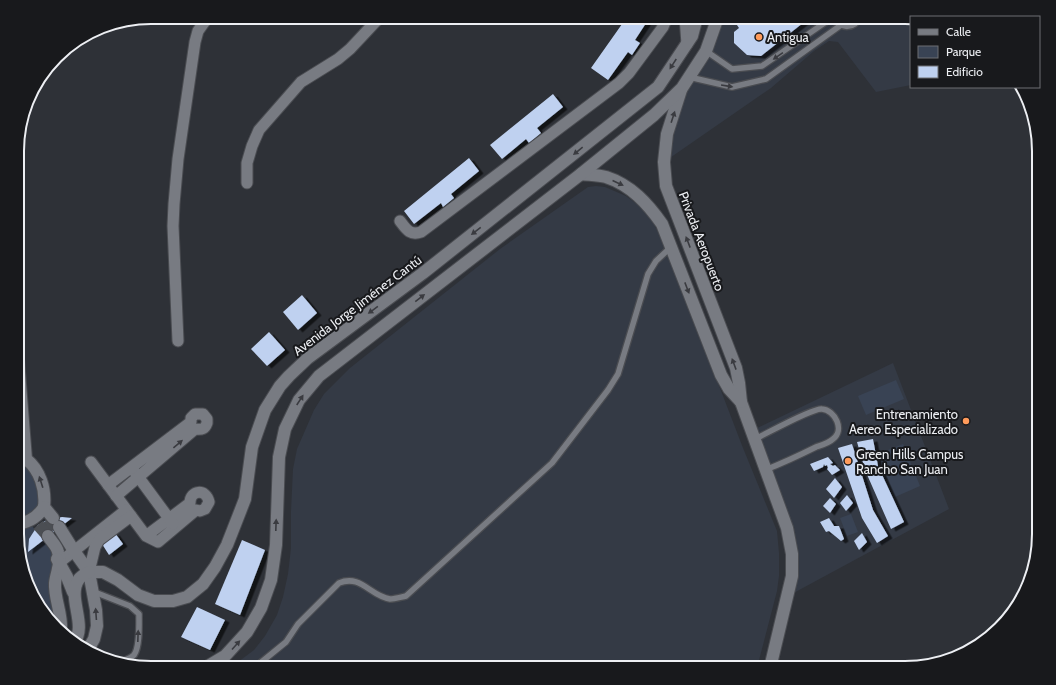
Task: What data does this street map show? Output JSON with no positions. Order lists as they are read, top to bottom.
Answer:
{
  "streets": {
    "main road": ["Privada Aeropuerto", "Avenida Jorge Jiménez Cantú"]
  },
  "places": ["Antigua", "Entrenamiento Aereo Especializado", "Green Hills Campus Rancho San Juan"],
  "legend": ["Calle", "Parque", "Edificio"]
}
